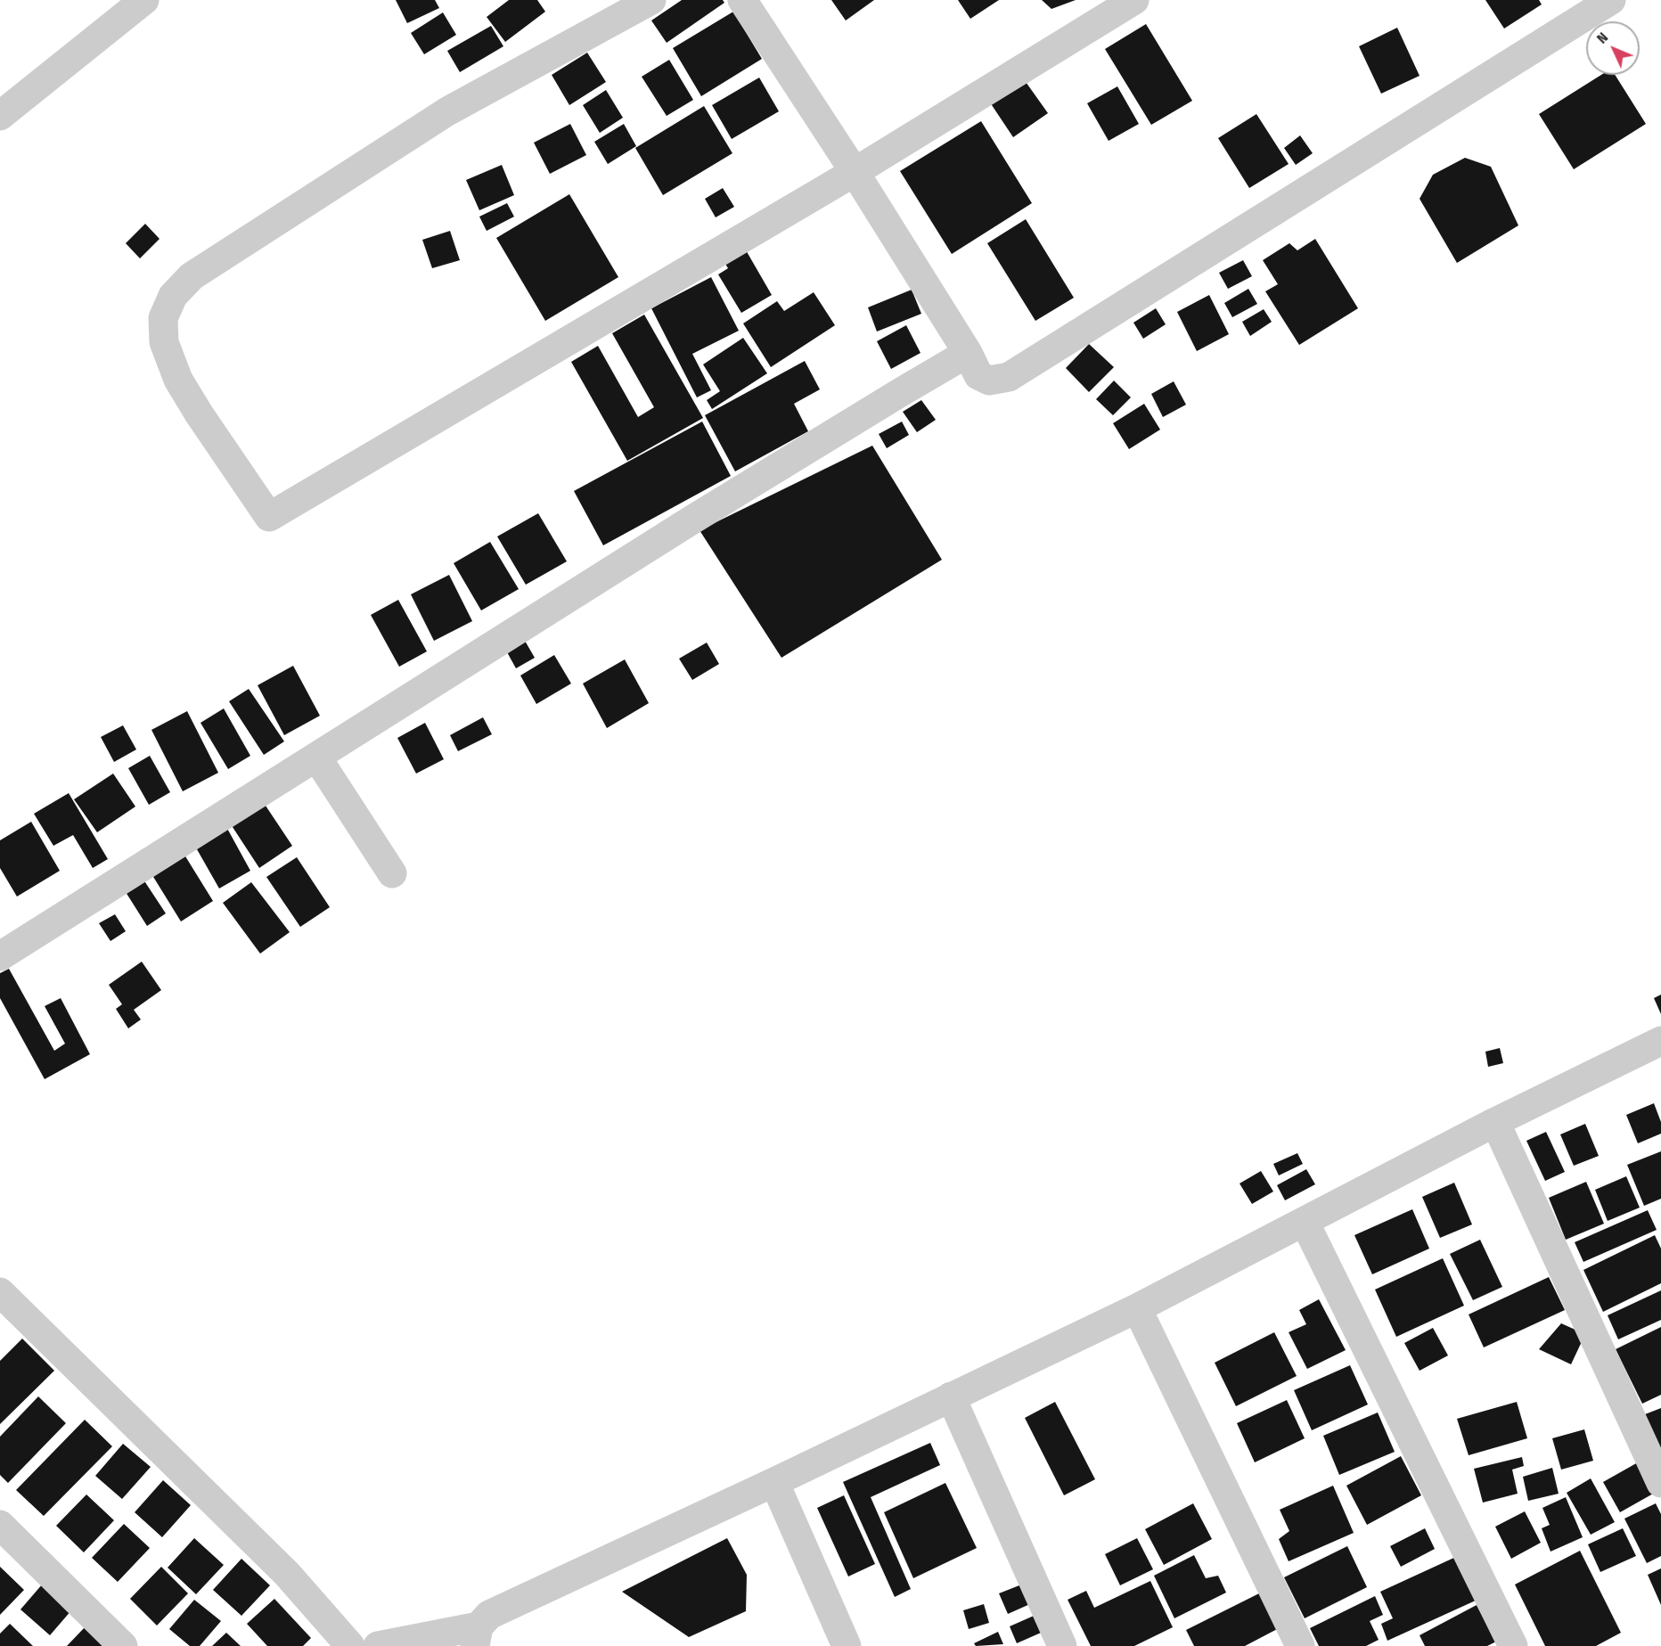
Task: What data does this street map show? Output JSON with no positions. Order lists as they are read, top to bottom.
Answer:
{
  "north": "top left"
}
